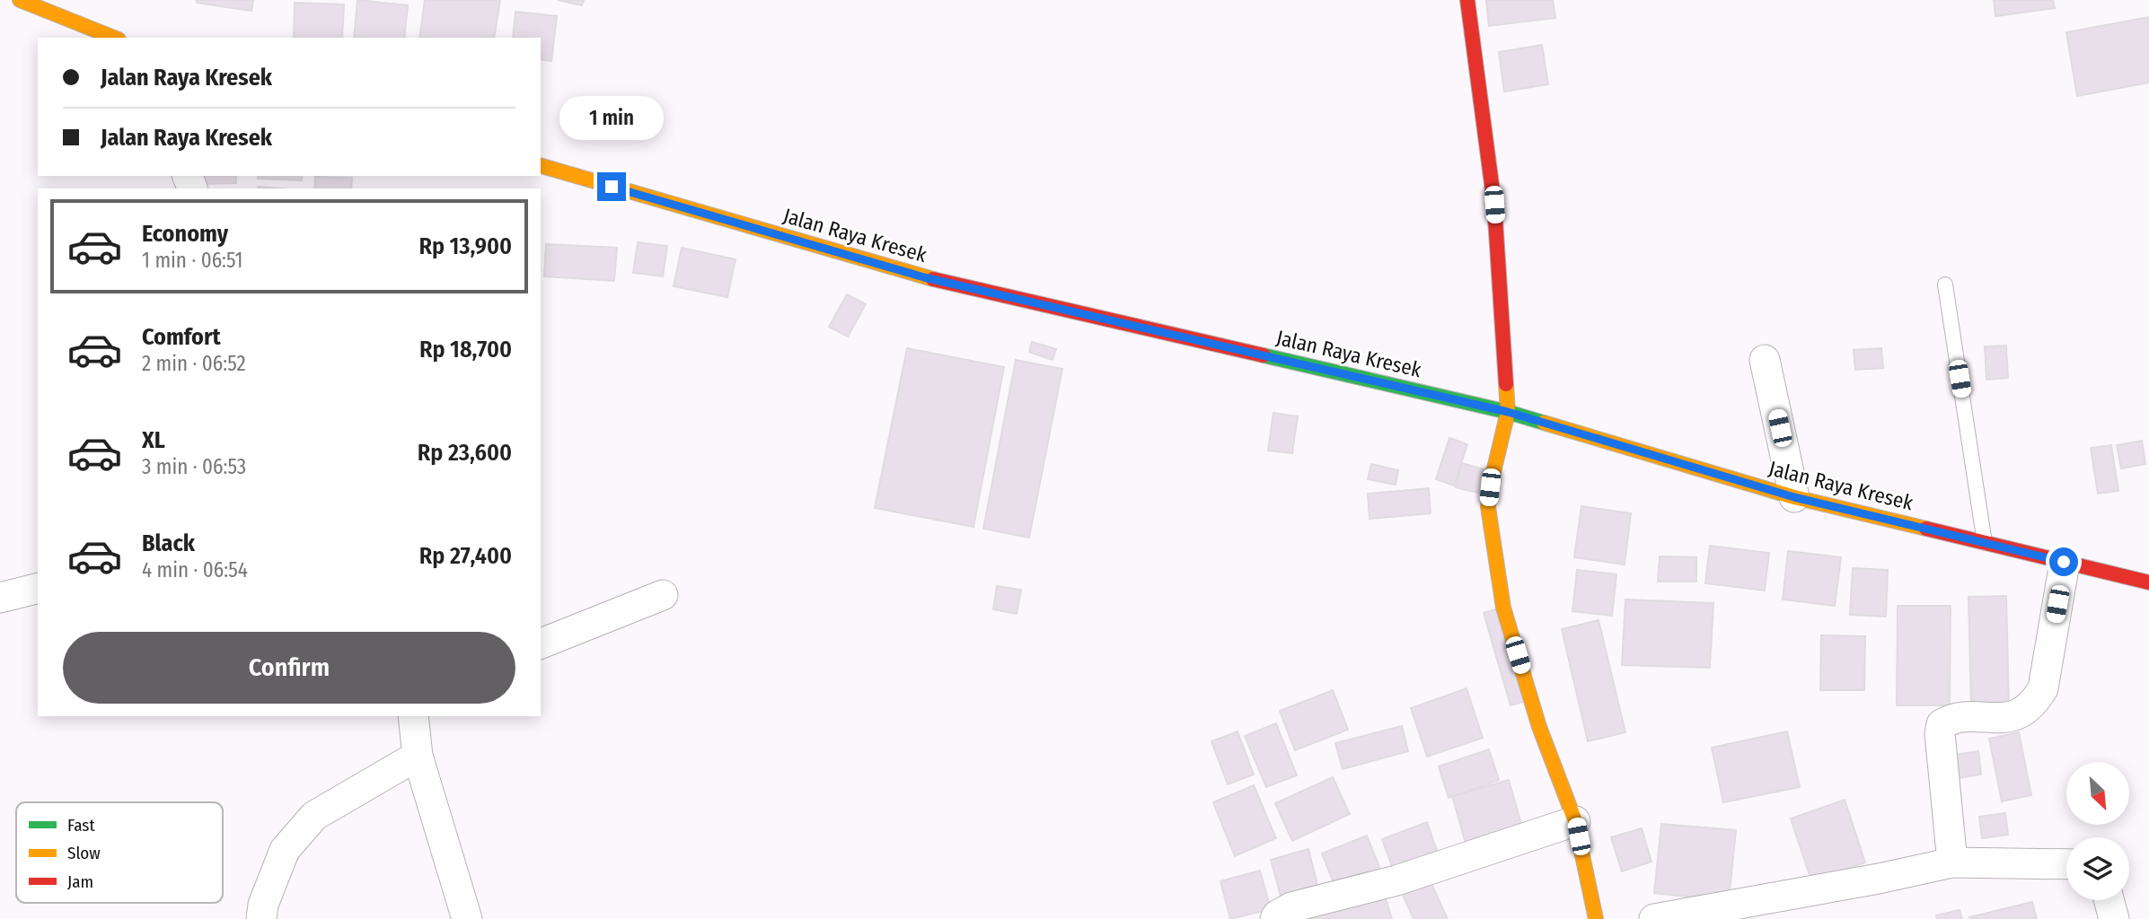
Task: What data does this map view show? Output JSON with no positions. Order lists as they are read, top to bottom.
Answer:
{
  "streets": {
    "main road": ["Jalan Raya Kresek"]
  },
  "legend": ["Fast", "Slow", "Jam"],
  "north": "bottom right",
  "page": {
    "banner": ["Jalan Raya Kresek", "Jalan Raya Kresek"],
    "bubble": "1 min",
    "list": [
      {
        "name": "Economy",
        "note": "1 min · 06:51",
        "value": "Rp 13,900"
      },
      {
        "name": "Comfort",
        "note": "2 min · 06:52",
        "value": "Rp 18,700"
      },
      {
        "name": "XL",
        "note": "3 min · 06:53",
        "value": "Rp 23,600"
      },
      {
        "name": "Black",
        "note": "4 min · 06:54",
        "value": "Rp 27,400"
      }
    ],
    "buttons": "Confirm"
  }
}
